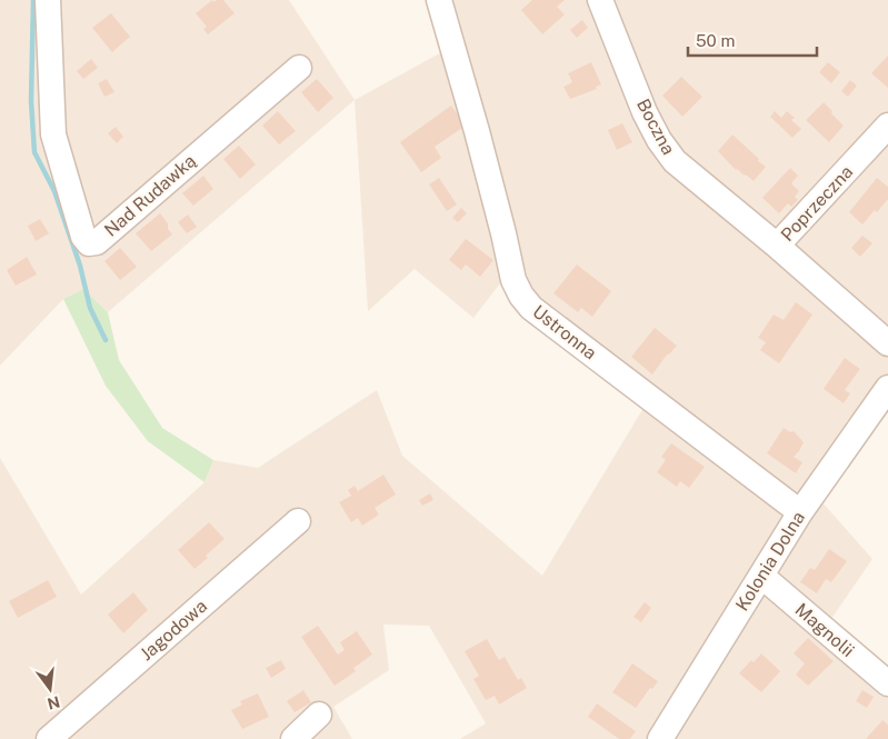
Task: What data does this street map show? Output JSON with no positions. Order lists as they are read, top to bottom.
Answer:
{
  "streets": {
    "street": [
      "Boczna",
      "Nad Rudawką",
      "Poprzeczna",
      "Ustronna",
      "Kolonia Dolna",
      "Jagodowa",
      "Magnolii"
    ]
  },
  "crossings": [
    ["Boczna", "Poprzeczna"],
    ["Ustronna", "Kolonia Dolna"],
    ["Kolonia Dolna", "Magnolii"]
  ],
  "scale_bar": "50 m",
  "north": "bottom"
}
